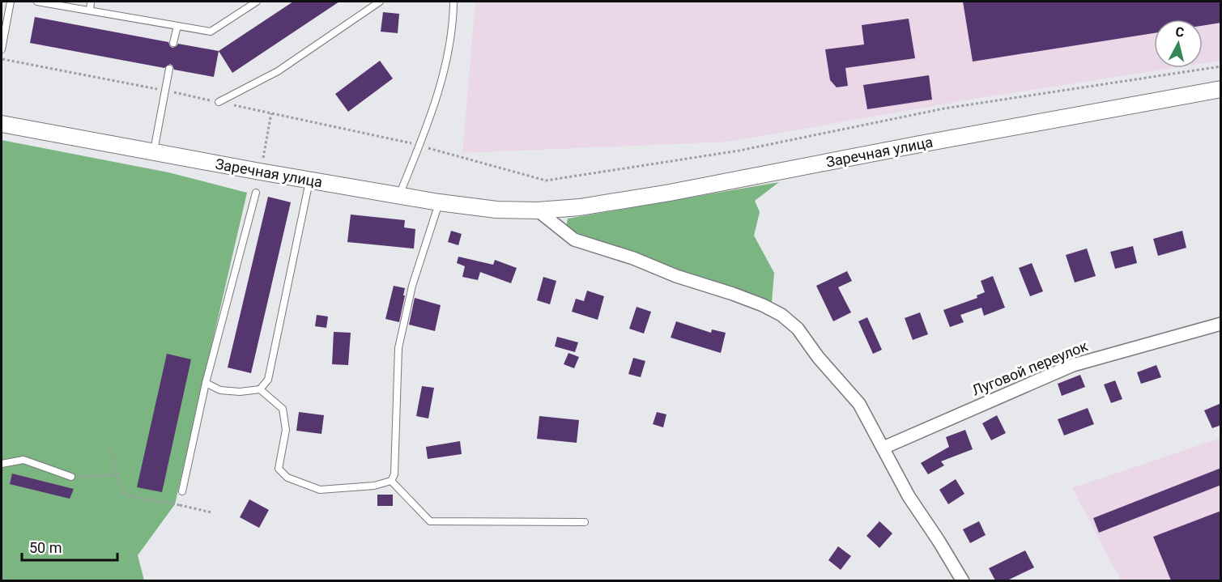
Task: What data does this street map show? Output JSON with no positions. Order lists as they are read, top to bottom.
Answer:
{
  "streets": {
    "street": ["Заречная улица", "Луговой переулок"]
  },
  "scale_bar": "50 m",
  "north": "top"
}
